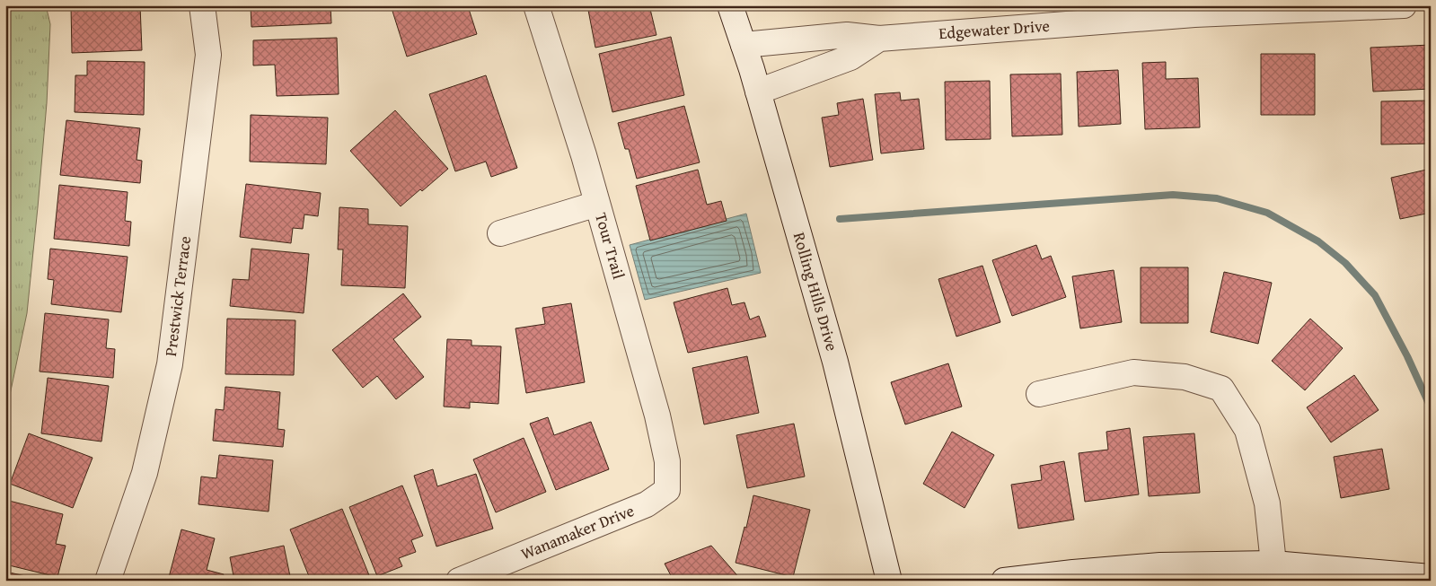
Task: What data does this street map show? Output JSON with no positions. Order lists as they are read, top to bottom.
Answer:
{
  "streets": {
    "street": [
      "Edgewater Drive",
      "Tour Trail",
      "Rolling Hills Drive",
      "Prestwick Terrace",
      "Wanamaker Drive"
    ]
  },
  "crossings": [
    ["Edgewater Drive", "Rolling Hills Drive"],
    ["Tour Trail", "Wanamaker Drive"]
  ]
}
